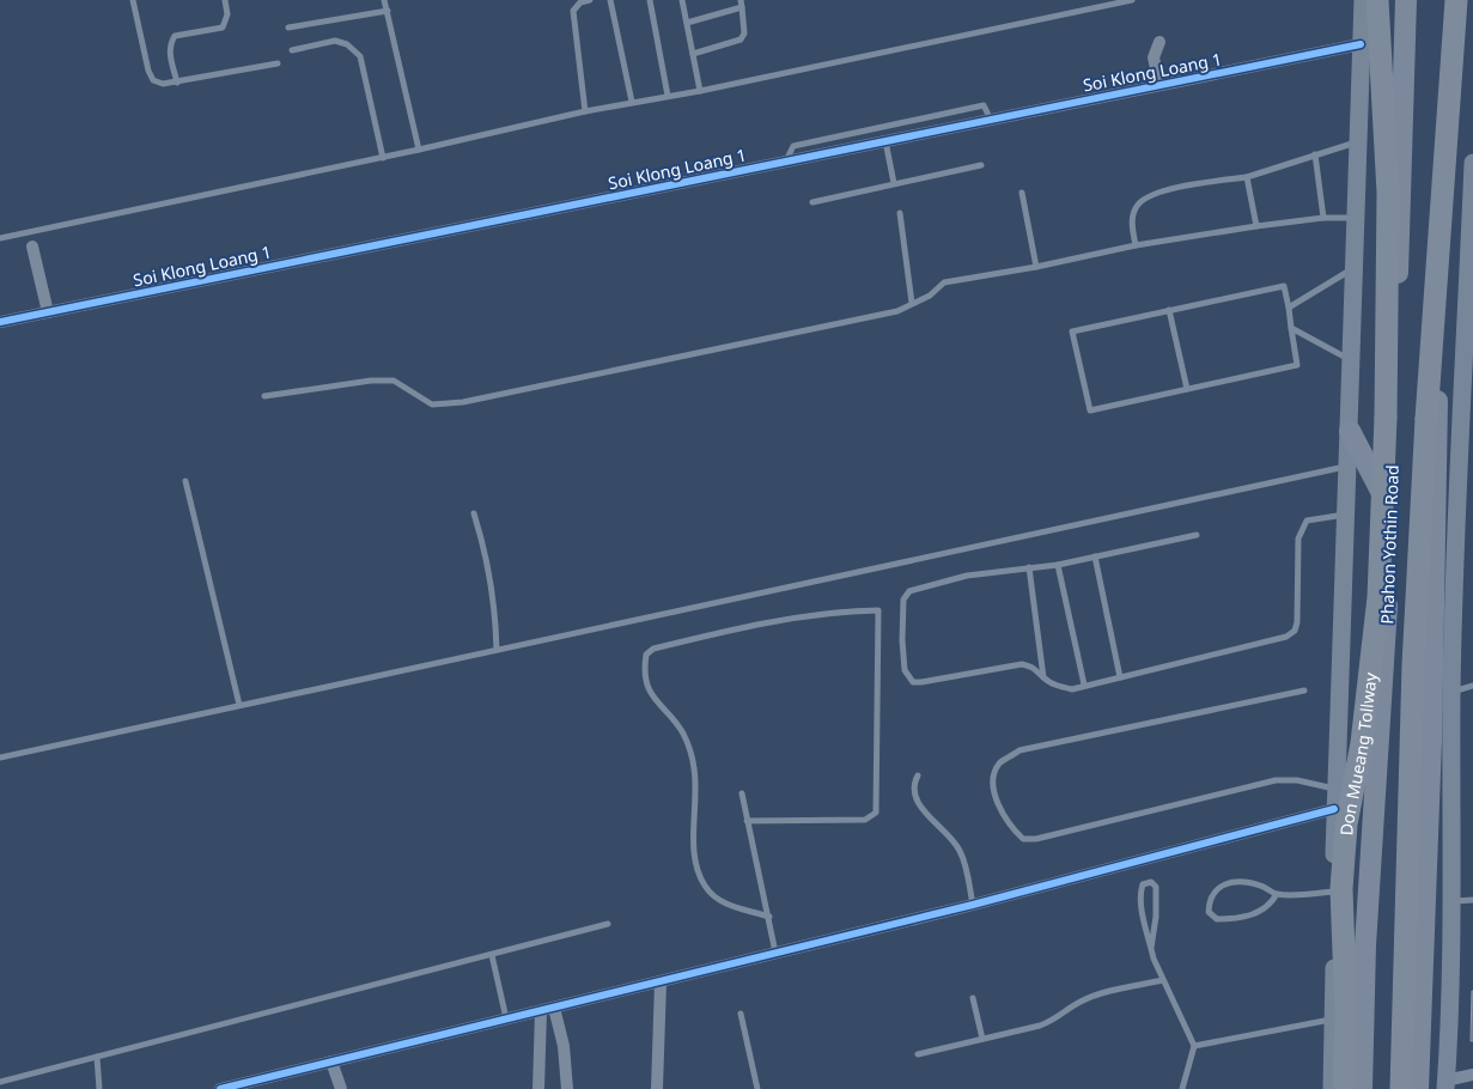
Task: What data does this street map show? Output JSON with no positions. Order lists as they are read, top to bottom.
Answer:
{
  "streets": {
    "highway": ["Phahon Yothin Road", "Don Mueang Tollway"],
    "street": ["Soi Klong Loang 1"]
  }
}
